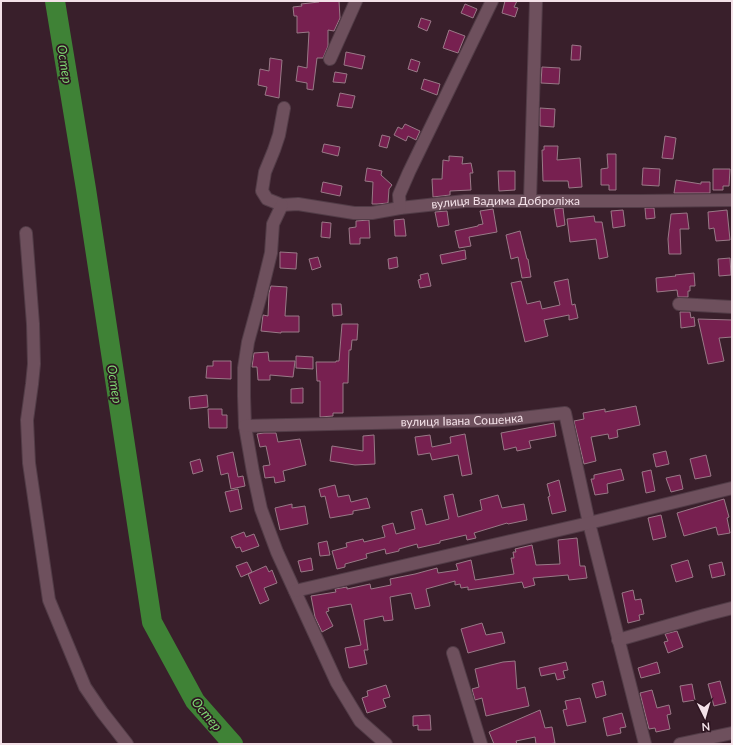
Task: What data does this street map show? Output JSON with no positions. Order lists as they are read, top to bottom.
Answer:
{
  "streets": {
    "street": ["вулиця Вадима Доброліжа", "вулиця Івана Сошенка"]
  },
  "water": ["Остер"],
  "north": "bottom"
}
